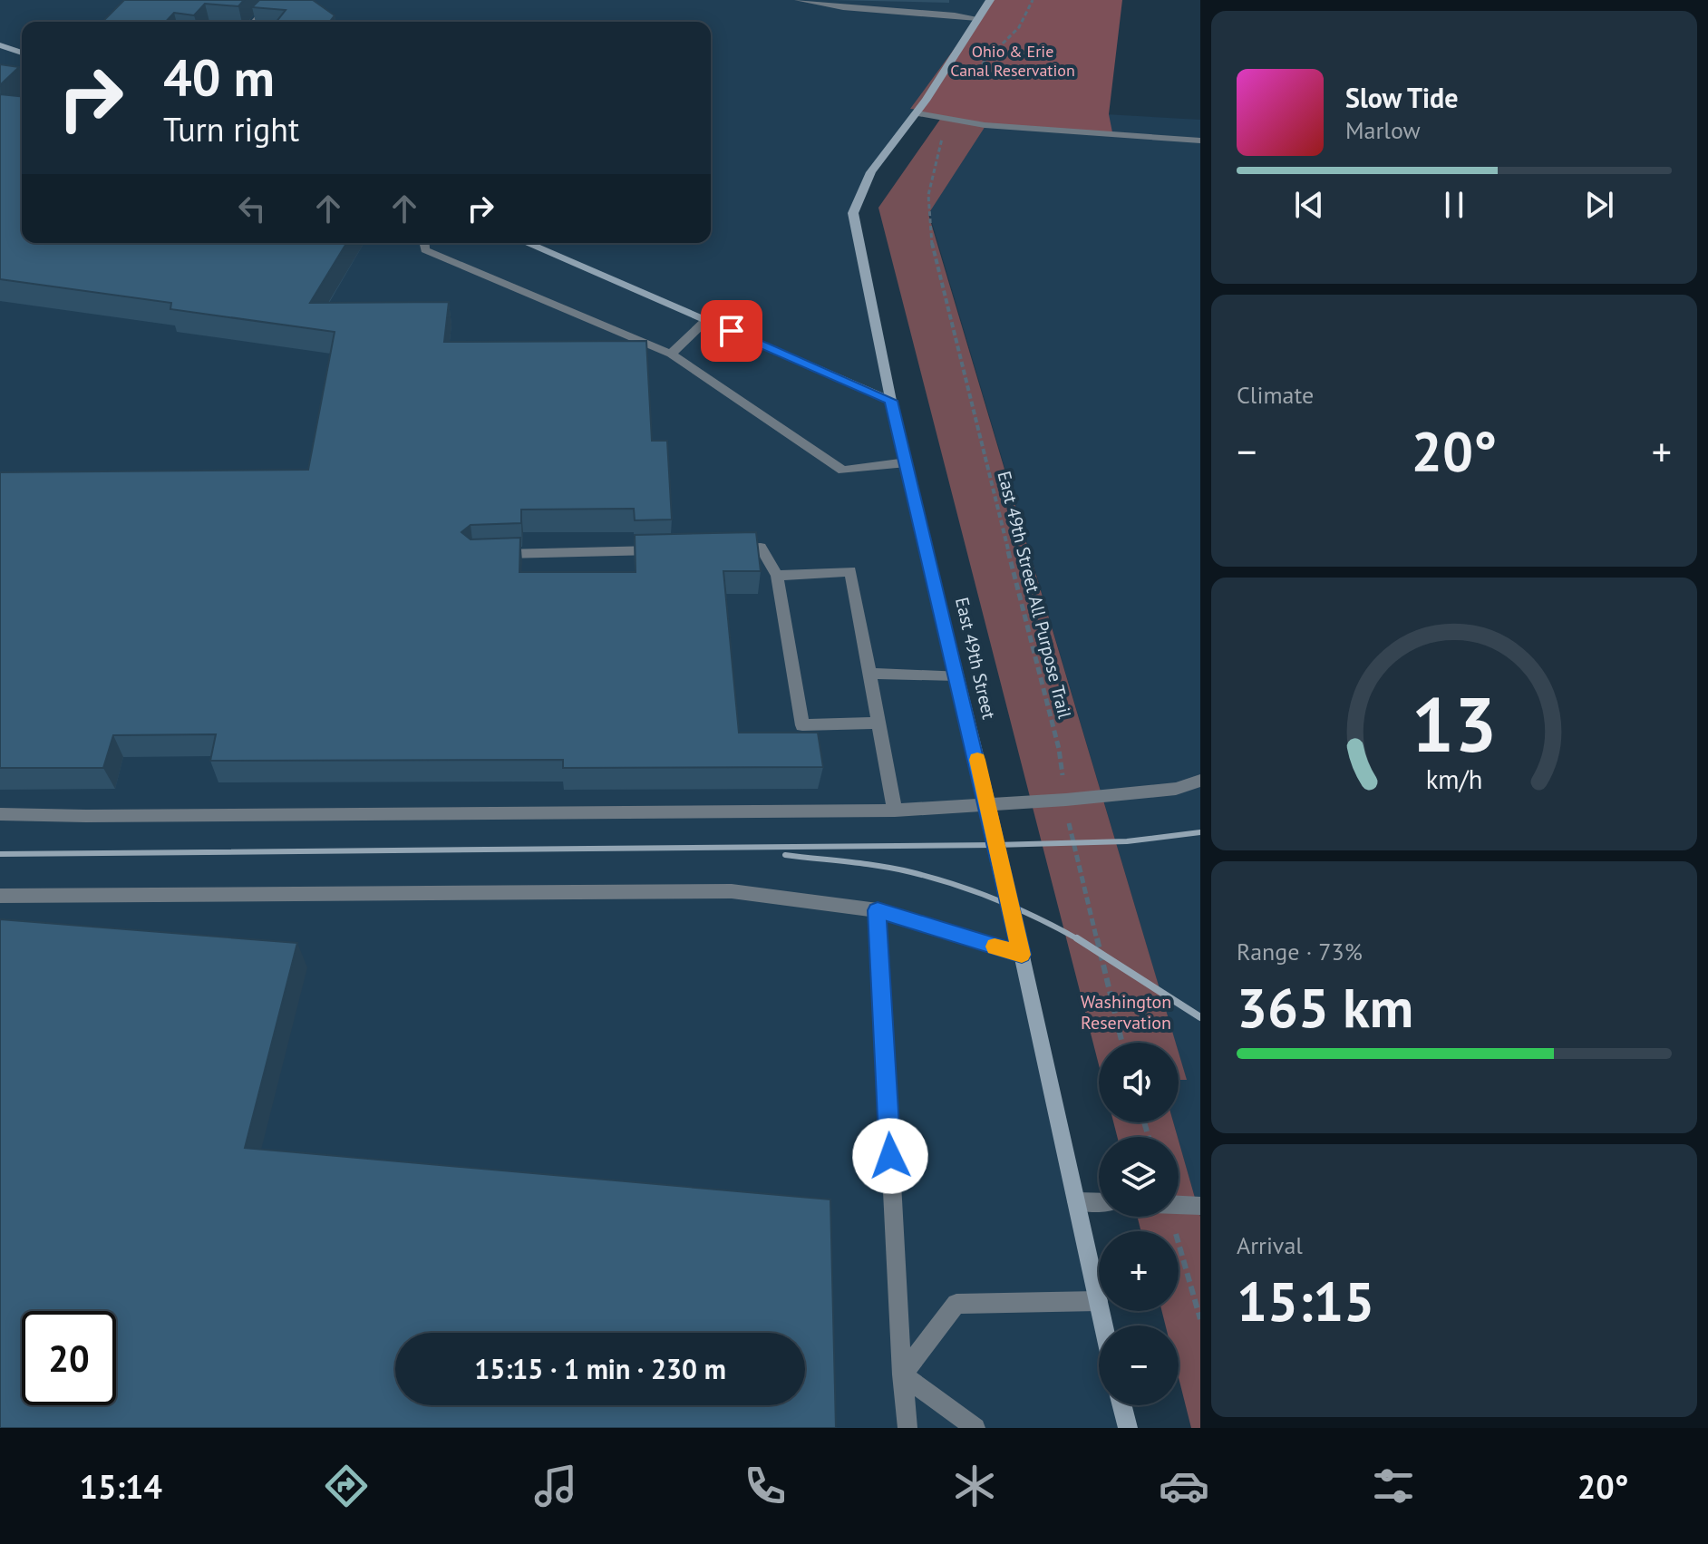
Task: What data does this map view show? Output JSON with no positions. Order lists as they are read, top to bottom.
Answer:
{
  "streets": {
    "street": ["East 49th Street"],
    "path": ["East 49th Street All Purpose Trail"]
  },
  "parks": ["Ohio & Erie Canal Reservation", "Washington Reservation"],
  "page": {
    "turn": ["40 m", "Turn right"],
    "song": ["Slow Tide", "Marlow"],
    "tile": [
      "Climate",
      ["Range · 73%", "365 km"],
      ["Arrival", "15:15"]
    ],
    "heat": ["−", "20°", "+"],
    "map_buttons": ["+", "−"],
    "limit": "20",
    "trip": "15:15 · 1 min · 230 m",
    "tabs": ["15:14", "20°"],
    "gauge": ["13", "km/h"]
  }
}
